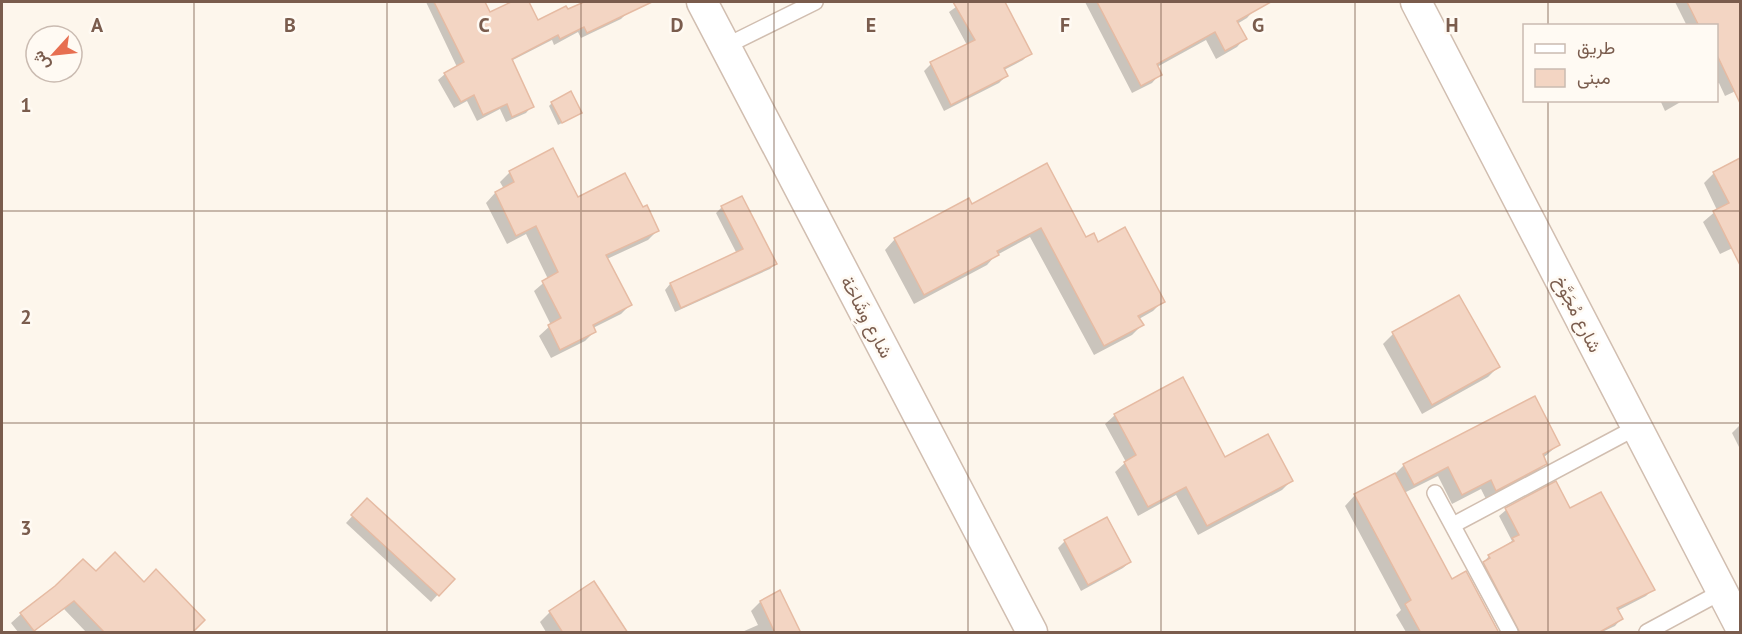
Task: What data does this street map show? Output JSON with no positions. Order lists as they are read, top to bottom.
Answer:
{
  "streets": {
    "street": ["شارع مُجَوَّخ", "شارع وِشَاحَة"]
  },
  "legend": ["طريق", "مبنى"],
  "north": "bottom left",
  "grid": {
    "columns": [
      "A",
      "B",
      "C",
      "D",
      "E",
      "F",
      "G",
      "H"
    ],
    "rows": ["1", "2", "3"]
  }
}
